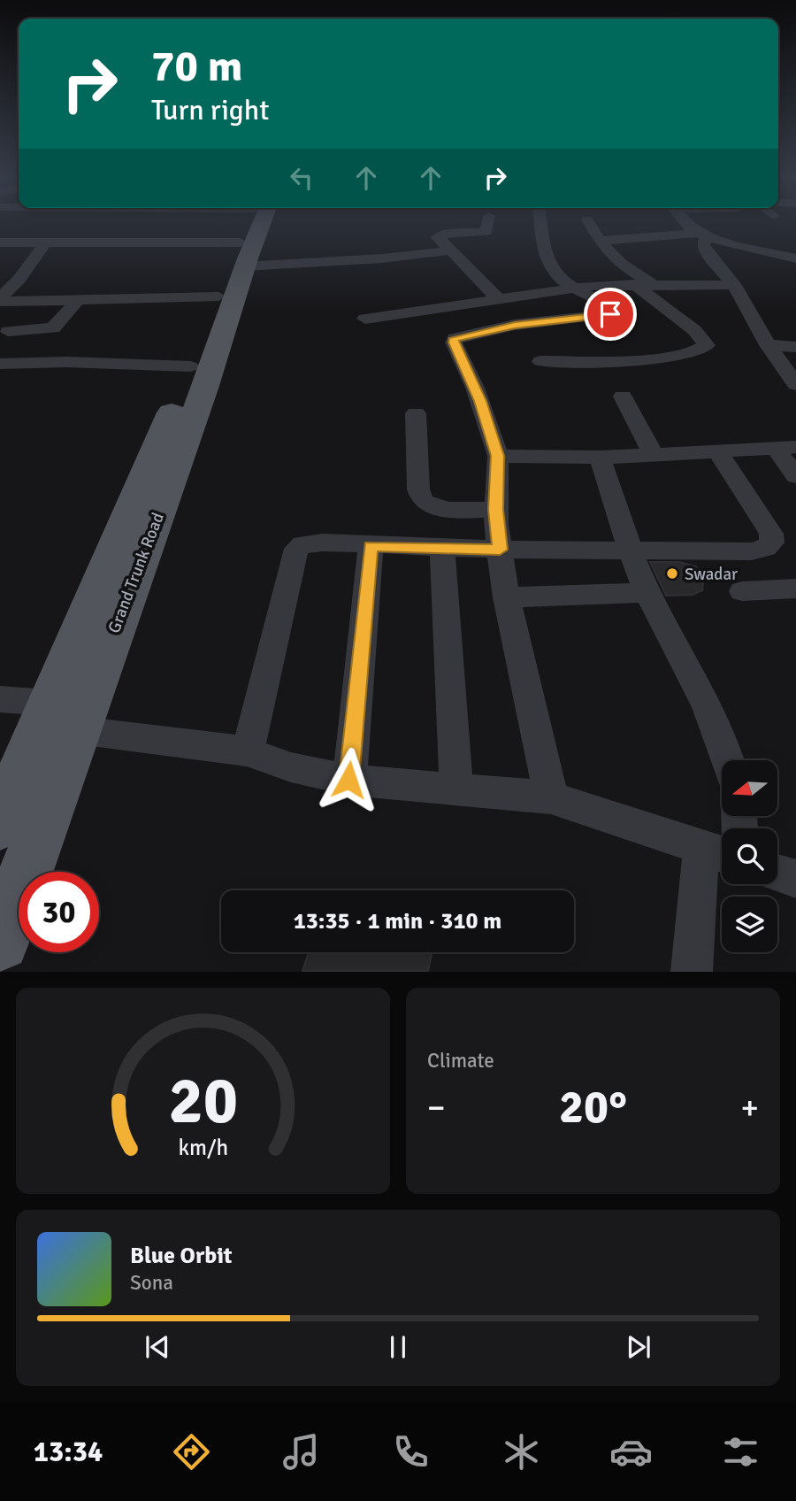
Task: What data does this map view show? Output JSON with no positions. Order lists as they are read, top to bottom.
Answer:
{
  "streets": {
    "main road": ["Grand Trunk Road"]
  },
  "places": ["Swadar"],
  "north": "left",
  "page": {
    "turn": ["70 m", "Turn right"],
    "limit": "30",
    "trip": "13:35 · 1 min · 310 m",
    "tile": "Climate",
    "heat": ["−", "20°", "+"],
    "song": ["Blue Orbit", "Sona"],
    "tabs": "13:34",
    "gauge": ["20", "km/h"]
  }
}
